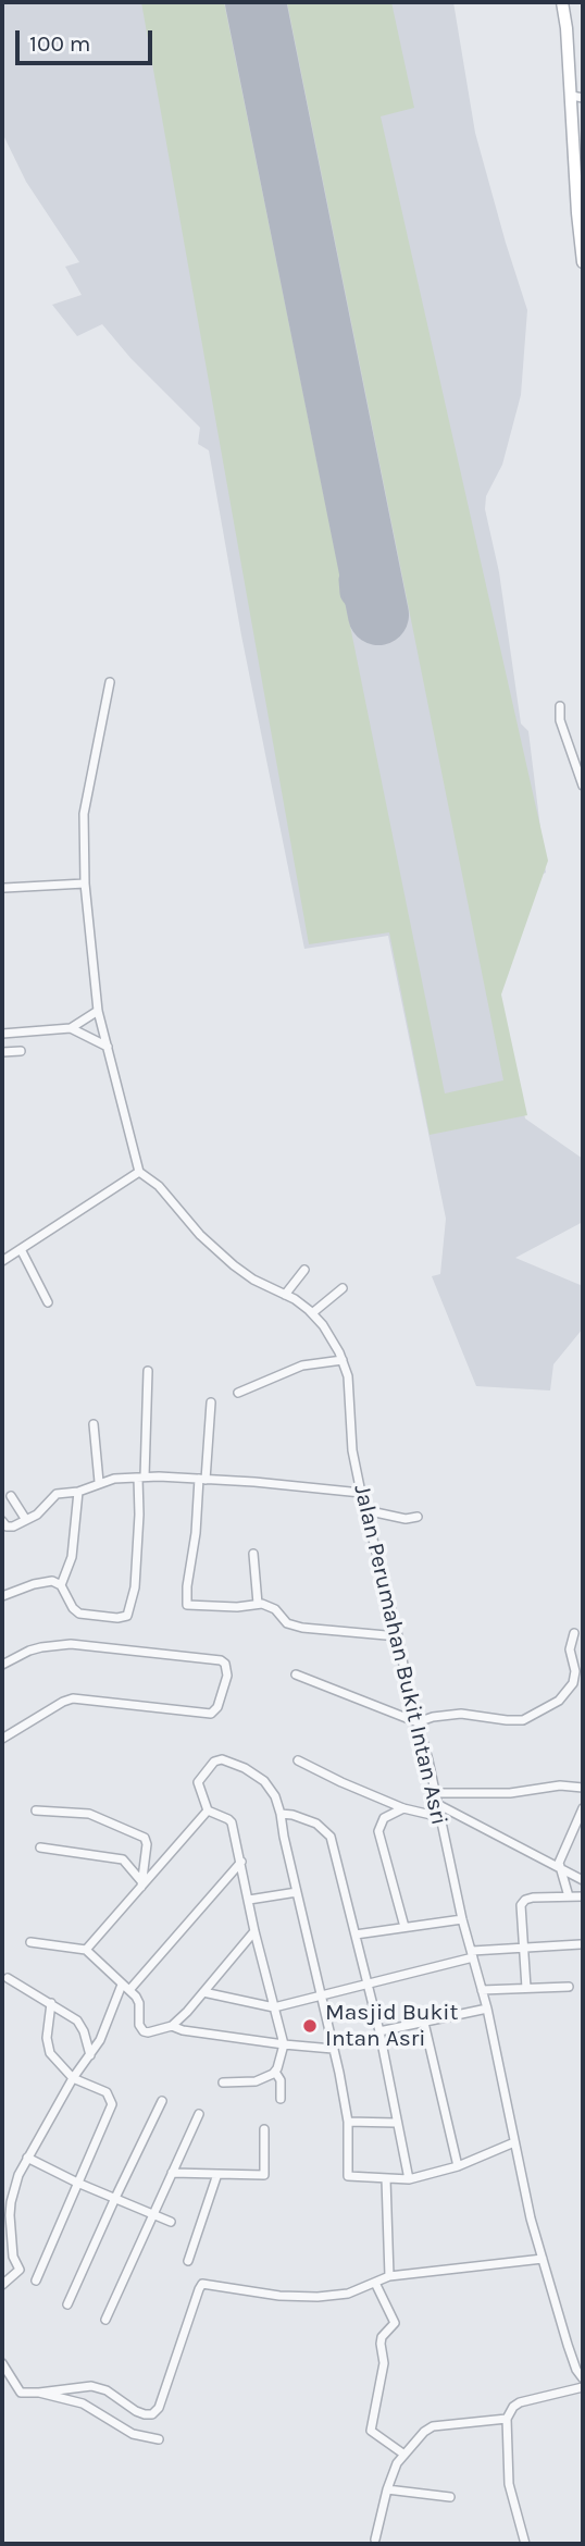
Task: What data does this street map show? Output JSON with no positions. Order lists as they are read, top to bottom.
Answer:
{
  "streets": {
    "street": ["Jalan Perumahan Bukit Intan Asri"]
  },
  "places": ["Masjid Bukit Intan Asri"],
  "scale_bar": "100 m"
}
